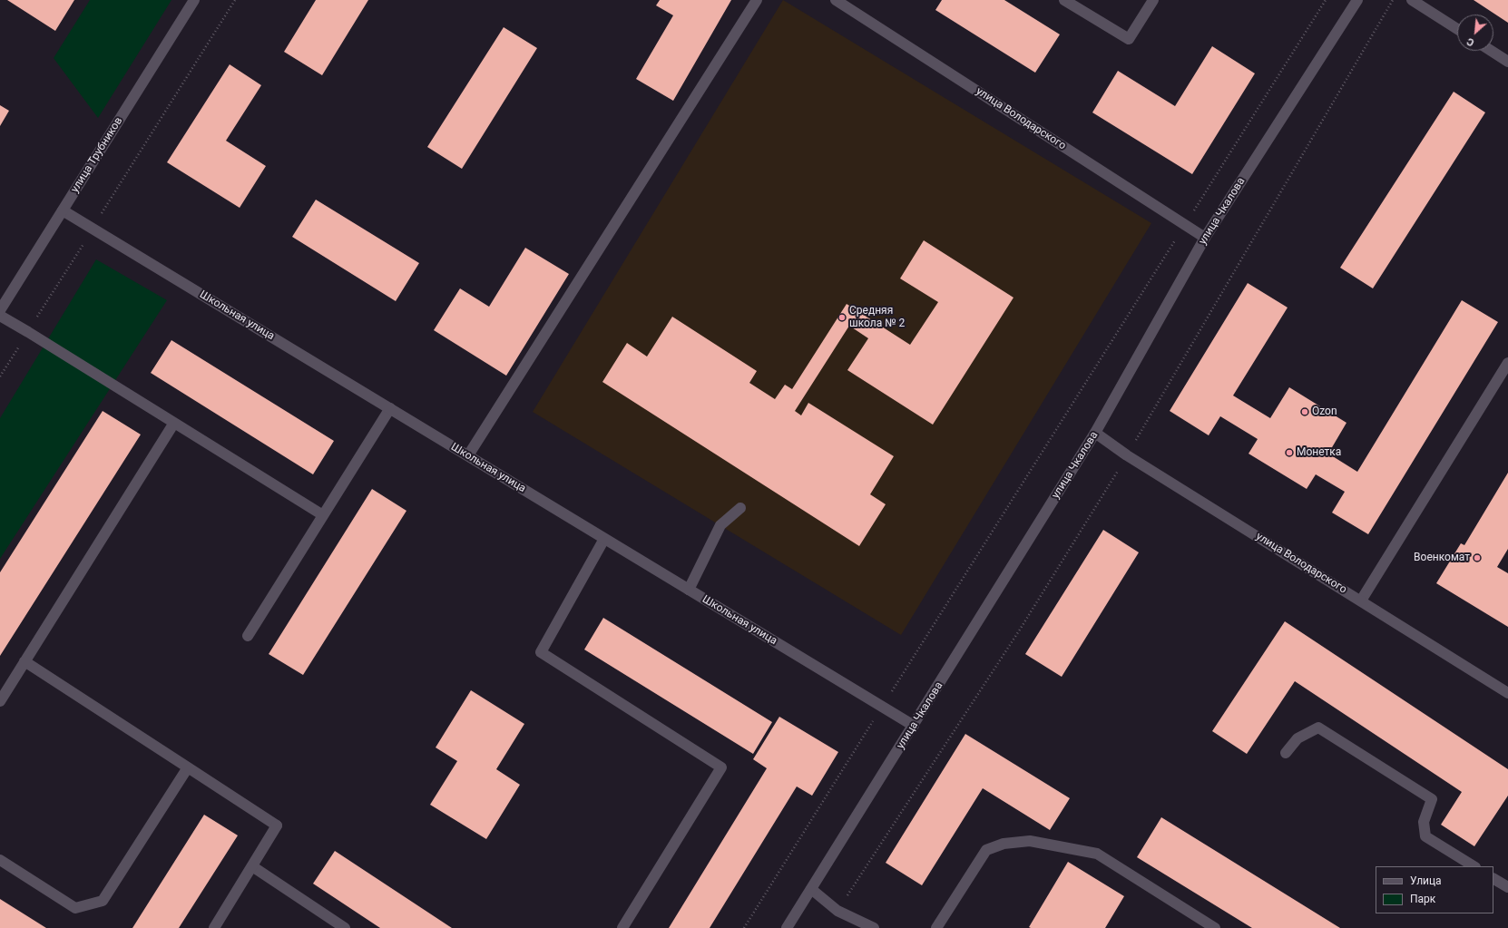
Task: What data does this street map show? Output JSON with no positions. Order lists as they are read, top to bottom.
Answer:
{
  "streets": {
    "street": [
      "улица Володарского",
      "улица Трубников",
      "улица Чкалова",
      "Школьная улица"
    ]
  },
  "crossings": [
    ["улица Володарского", "улица Чкалова"],
    ["улица Трубников", "Школьная улица"],
    ["улица Чкалова", "Школьная улица"]
  ],
  "places": [
    "Средняя школа № 2",
    "Ozon",
    "Монетка",
    "Военкомат"
  ],
  "legend": ["Улица", "Парк"],
  "north": "bottom left"
}
